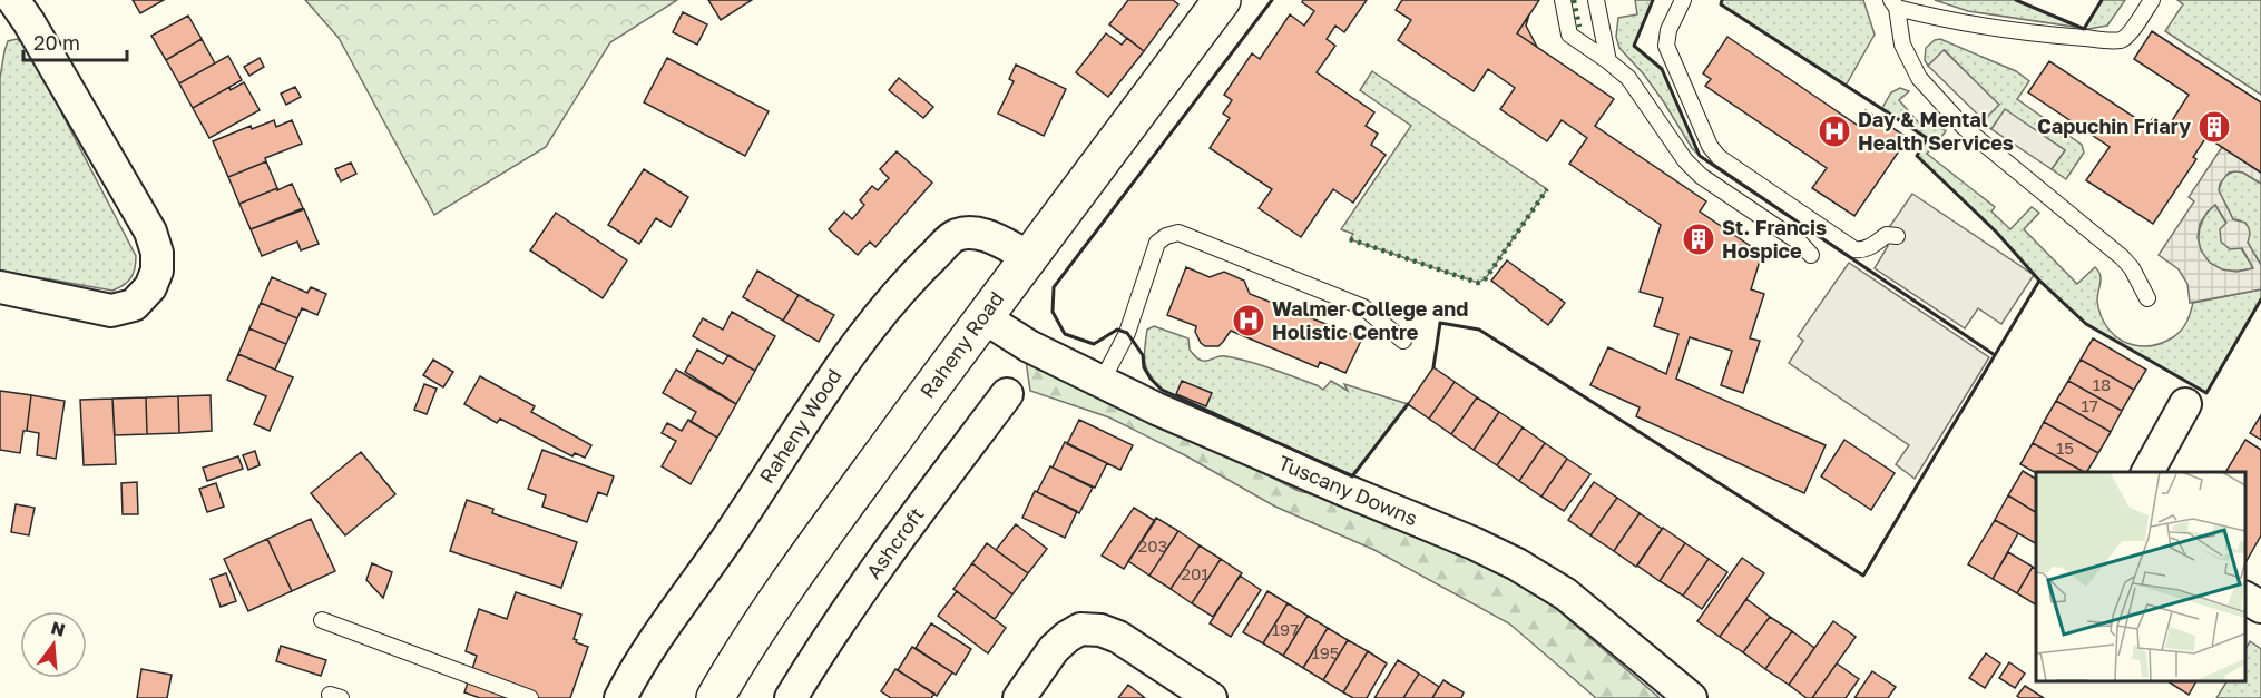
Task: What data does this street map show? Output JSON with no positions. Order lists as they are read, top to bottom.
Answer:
{
  "streets": {
    "main road": ["Raheny Road"],
    "street": ["Raheny Wood", "Tuscany Downs", "Ashcroft"]
  },
  "crossings": [
    ["Raheny Road", "Raheny Wood"],
    ["Raheny Road", "Tuscany Downs"]
  ],
  "places": {
    "building": ["Capuchin Friary", "St. Francis Hospice"],
    "hospital": ["Day & Mental Health Services", "Walmer College and Holistic Centre"]
  },
  "house_numbers": [
    "18",
    "17",
    "15",
    "203",
    "201",
    "197",
    "195"
  ],
  "scale_bar": "20 m",
  "north": "top"
}
